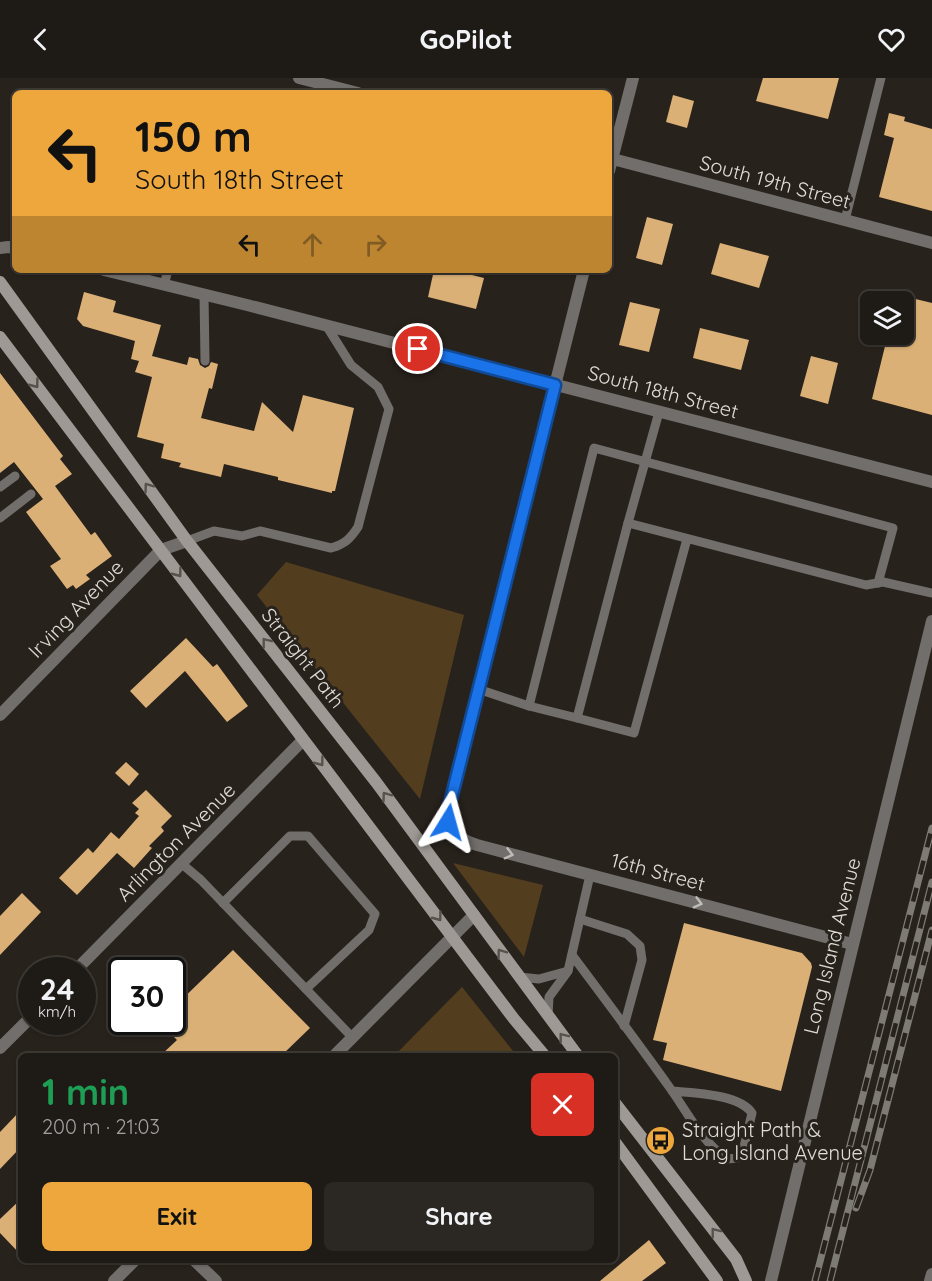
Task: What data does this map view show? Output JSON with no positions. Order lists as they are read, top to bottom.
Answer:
{
  "streets": {
    "main road": ["Straight Path"],
    "street": [
      "South 19th Street",
      "South 18th Street",
      "Irving Avenue",
      "Arlington Avenue",
      "16th Street",
      "Long Island Avenue"
    ]
  },
  "crossings": [
    ["Irving Avenue", "Straight Path"],
    ["16th Street", "Long Island Avenue"]
  ],
  "one_way": ["16th Street"],
  "places": {
    "bus stop": ["Straight Path & Long Island Avenue"]
  },
  "page": {
    "header": "GoPilot",
    "turn": ["150 m", "South 18th Street"],
    "speed": "24 km/h",
    "limit": "30",
    "heading": ["1 min", "200 m · 21:03"],
    "buttons": ["Exit", "Share"]
  }
}
